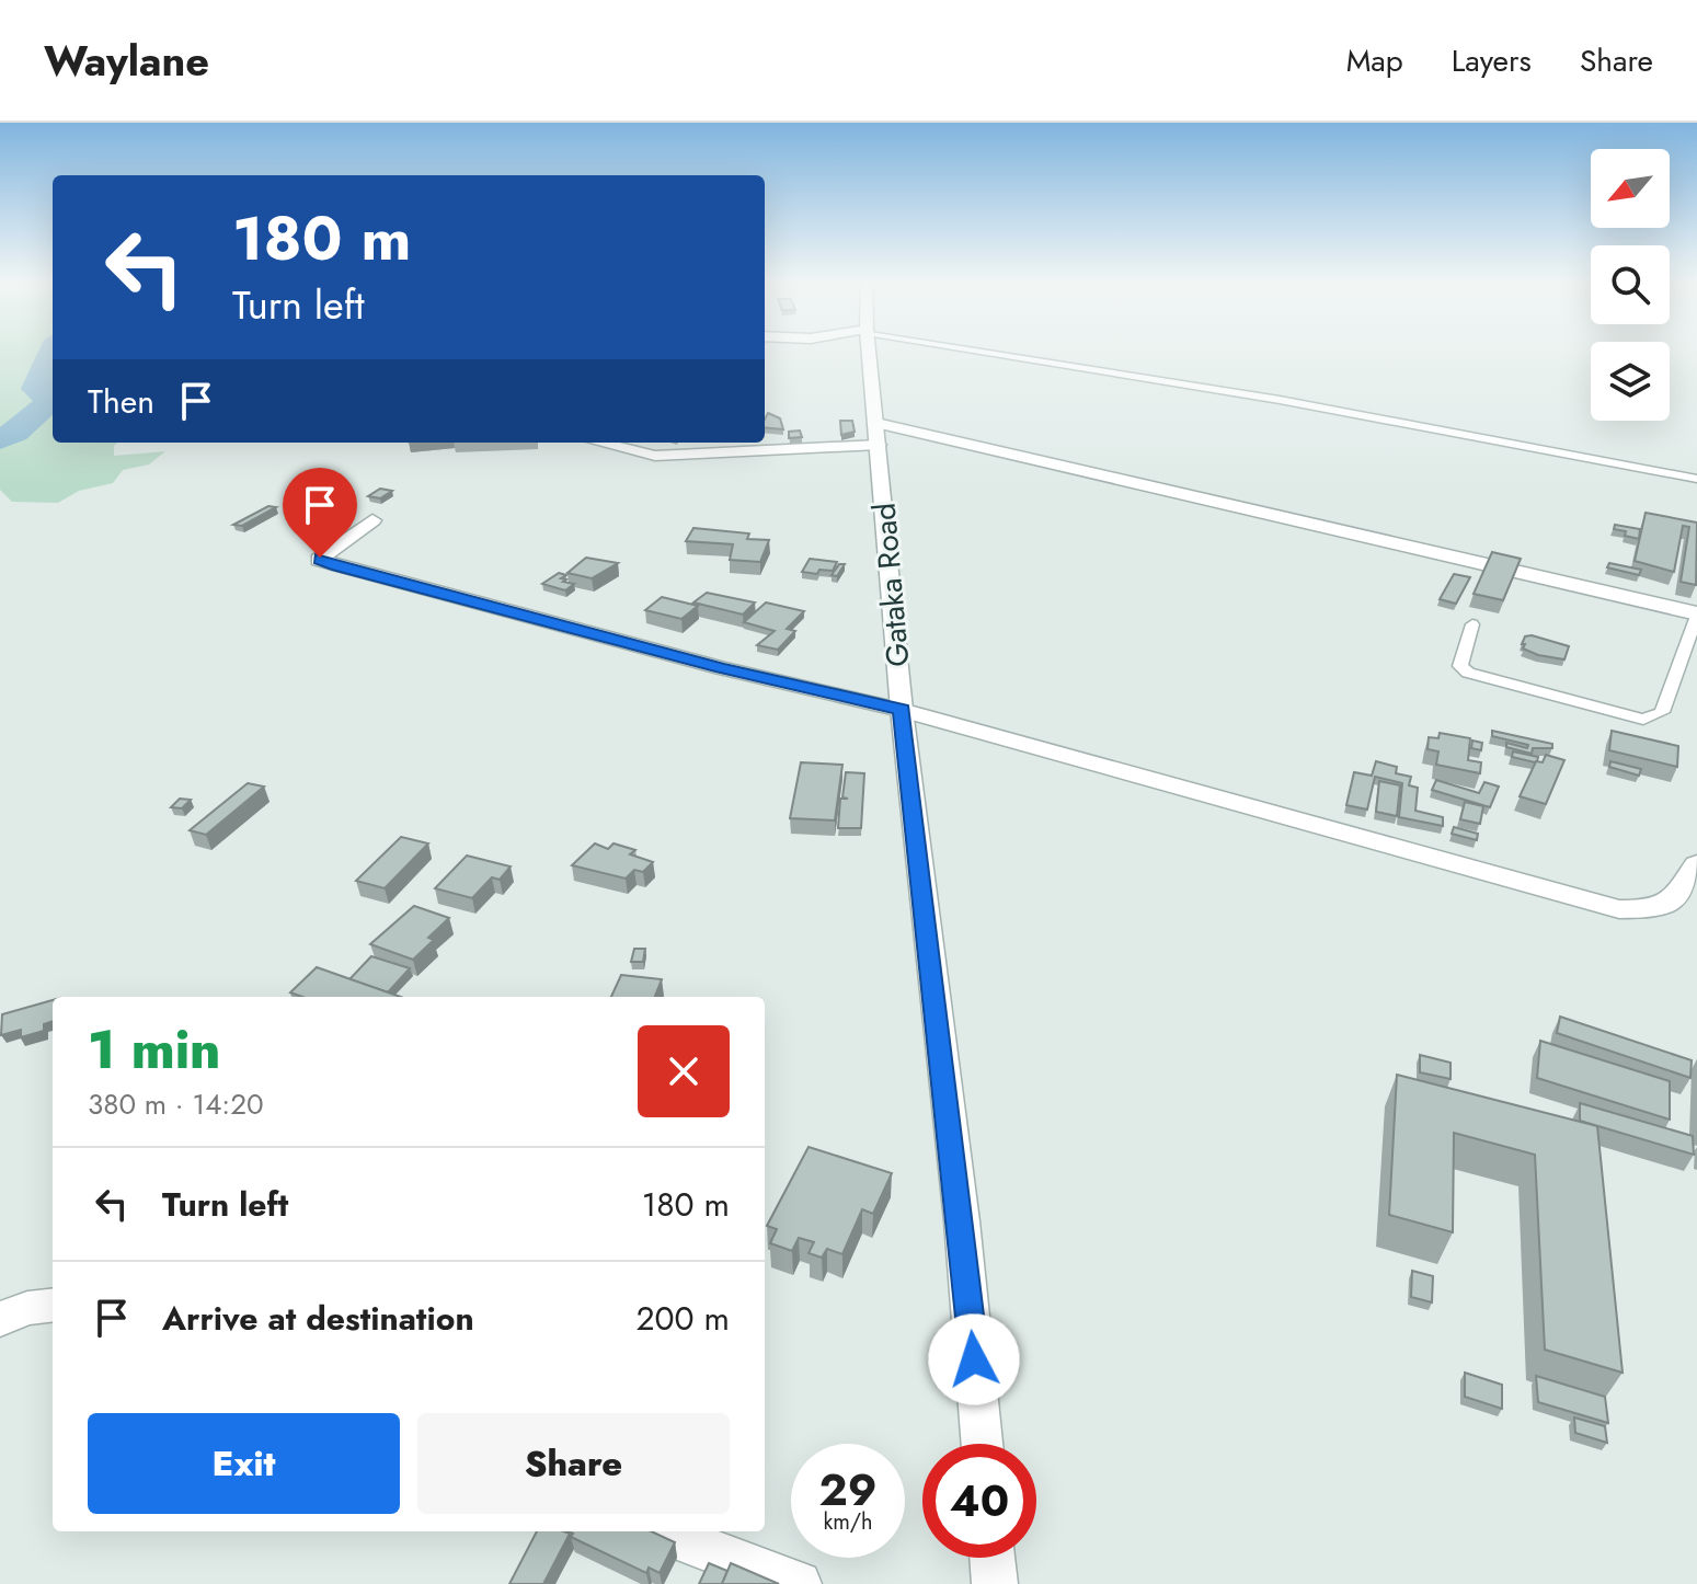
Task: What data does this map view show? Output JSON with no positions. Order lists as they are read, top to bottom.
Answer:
{
  "streets": {
    "street": ["Gataka Road"]
  },
  "north": "bottom left",
  "page": {
    "header": "Waylane",
    "nav": ["Map", "Layers", "Share"],
    "turn": ["180 m", "Turn left"],
    "then": "Then",
    "heading": ["1 min", "380 m · 14:20"],
    "list": [
      {
        "name": "Turn left",
        "value": "180 m"
      },
      {
        "name": "Arrive at destination",
        "value": "200 m"
      }
    ],
    "buttons": ["Exit", "Share"],
    "speed": "29 km/h",
    "limit": "40"
  }
}
